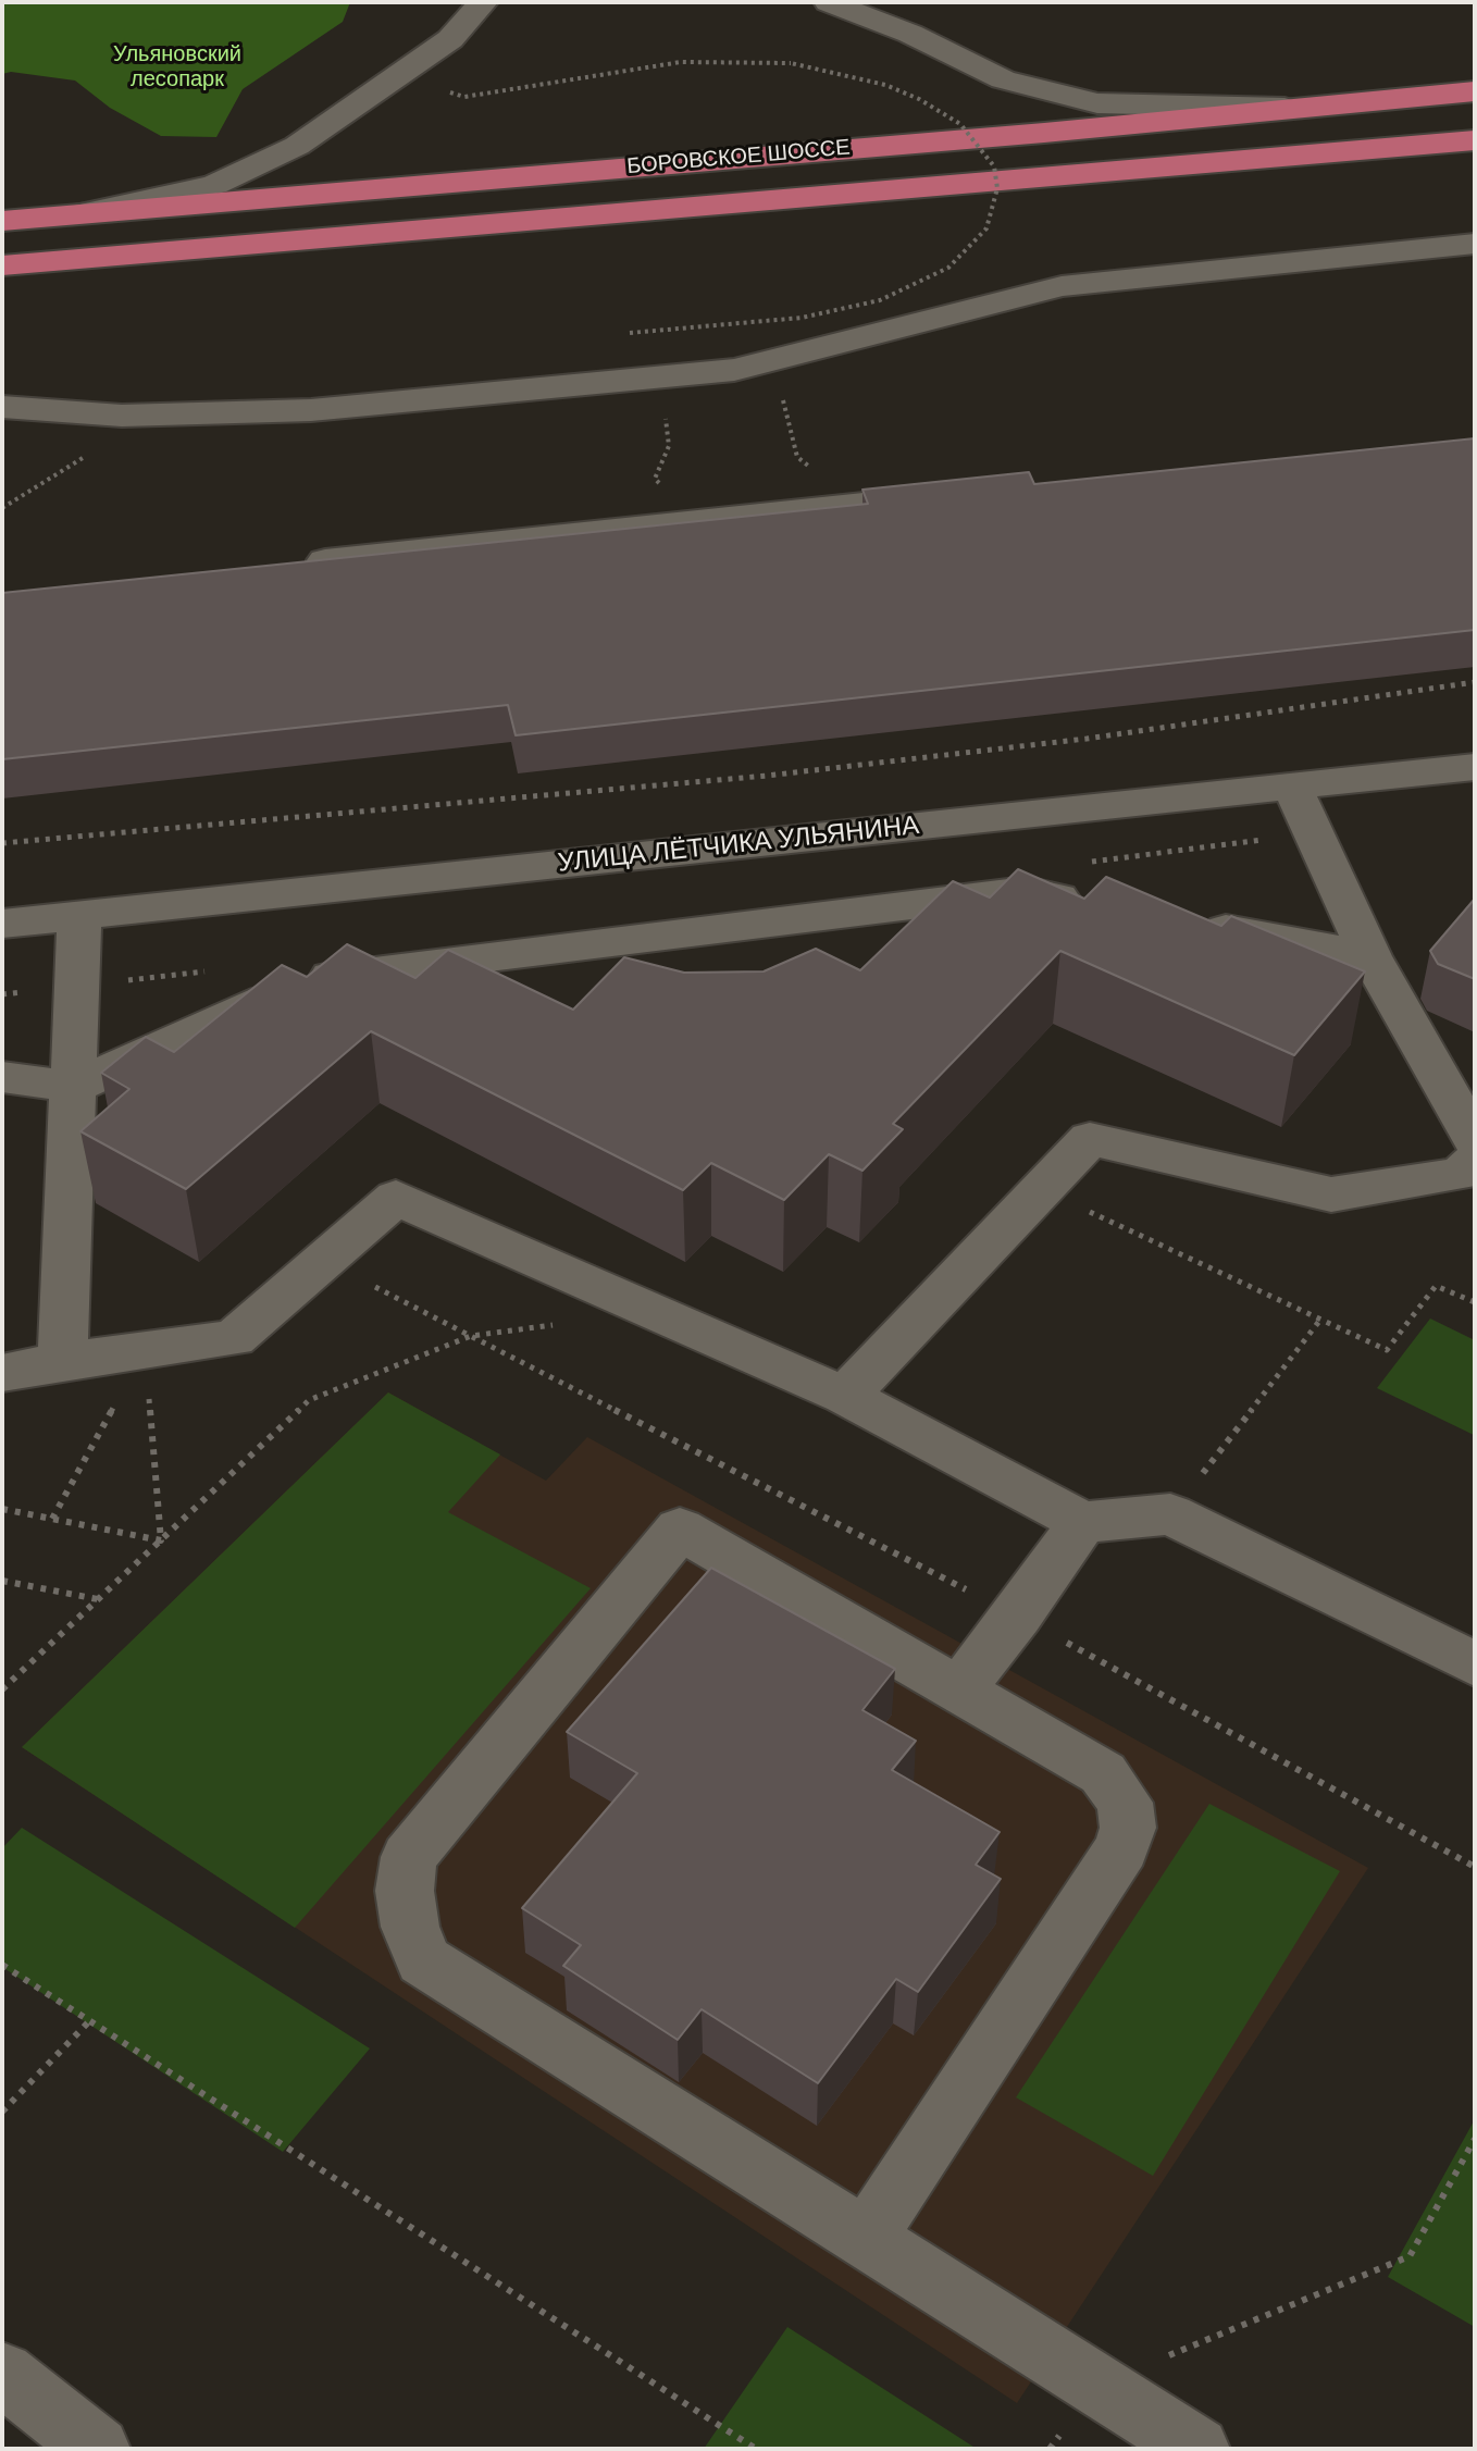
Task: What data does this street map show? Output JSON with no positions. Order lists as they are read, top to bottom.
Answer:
{
  "streets": {
    "main road": ["БОРОВСКОЕ ШОССЕ"],
    "street": ["УЛИЦА ЛЁТЧИКА УЛЬЯНИНА"]
  },
  "parks": ["Ульяновский лесопарк"]
}
